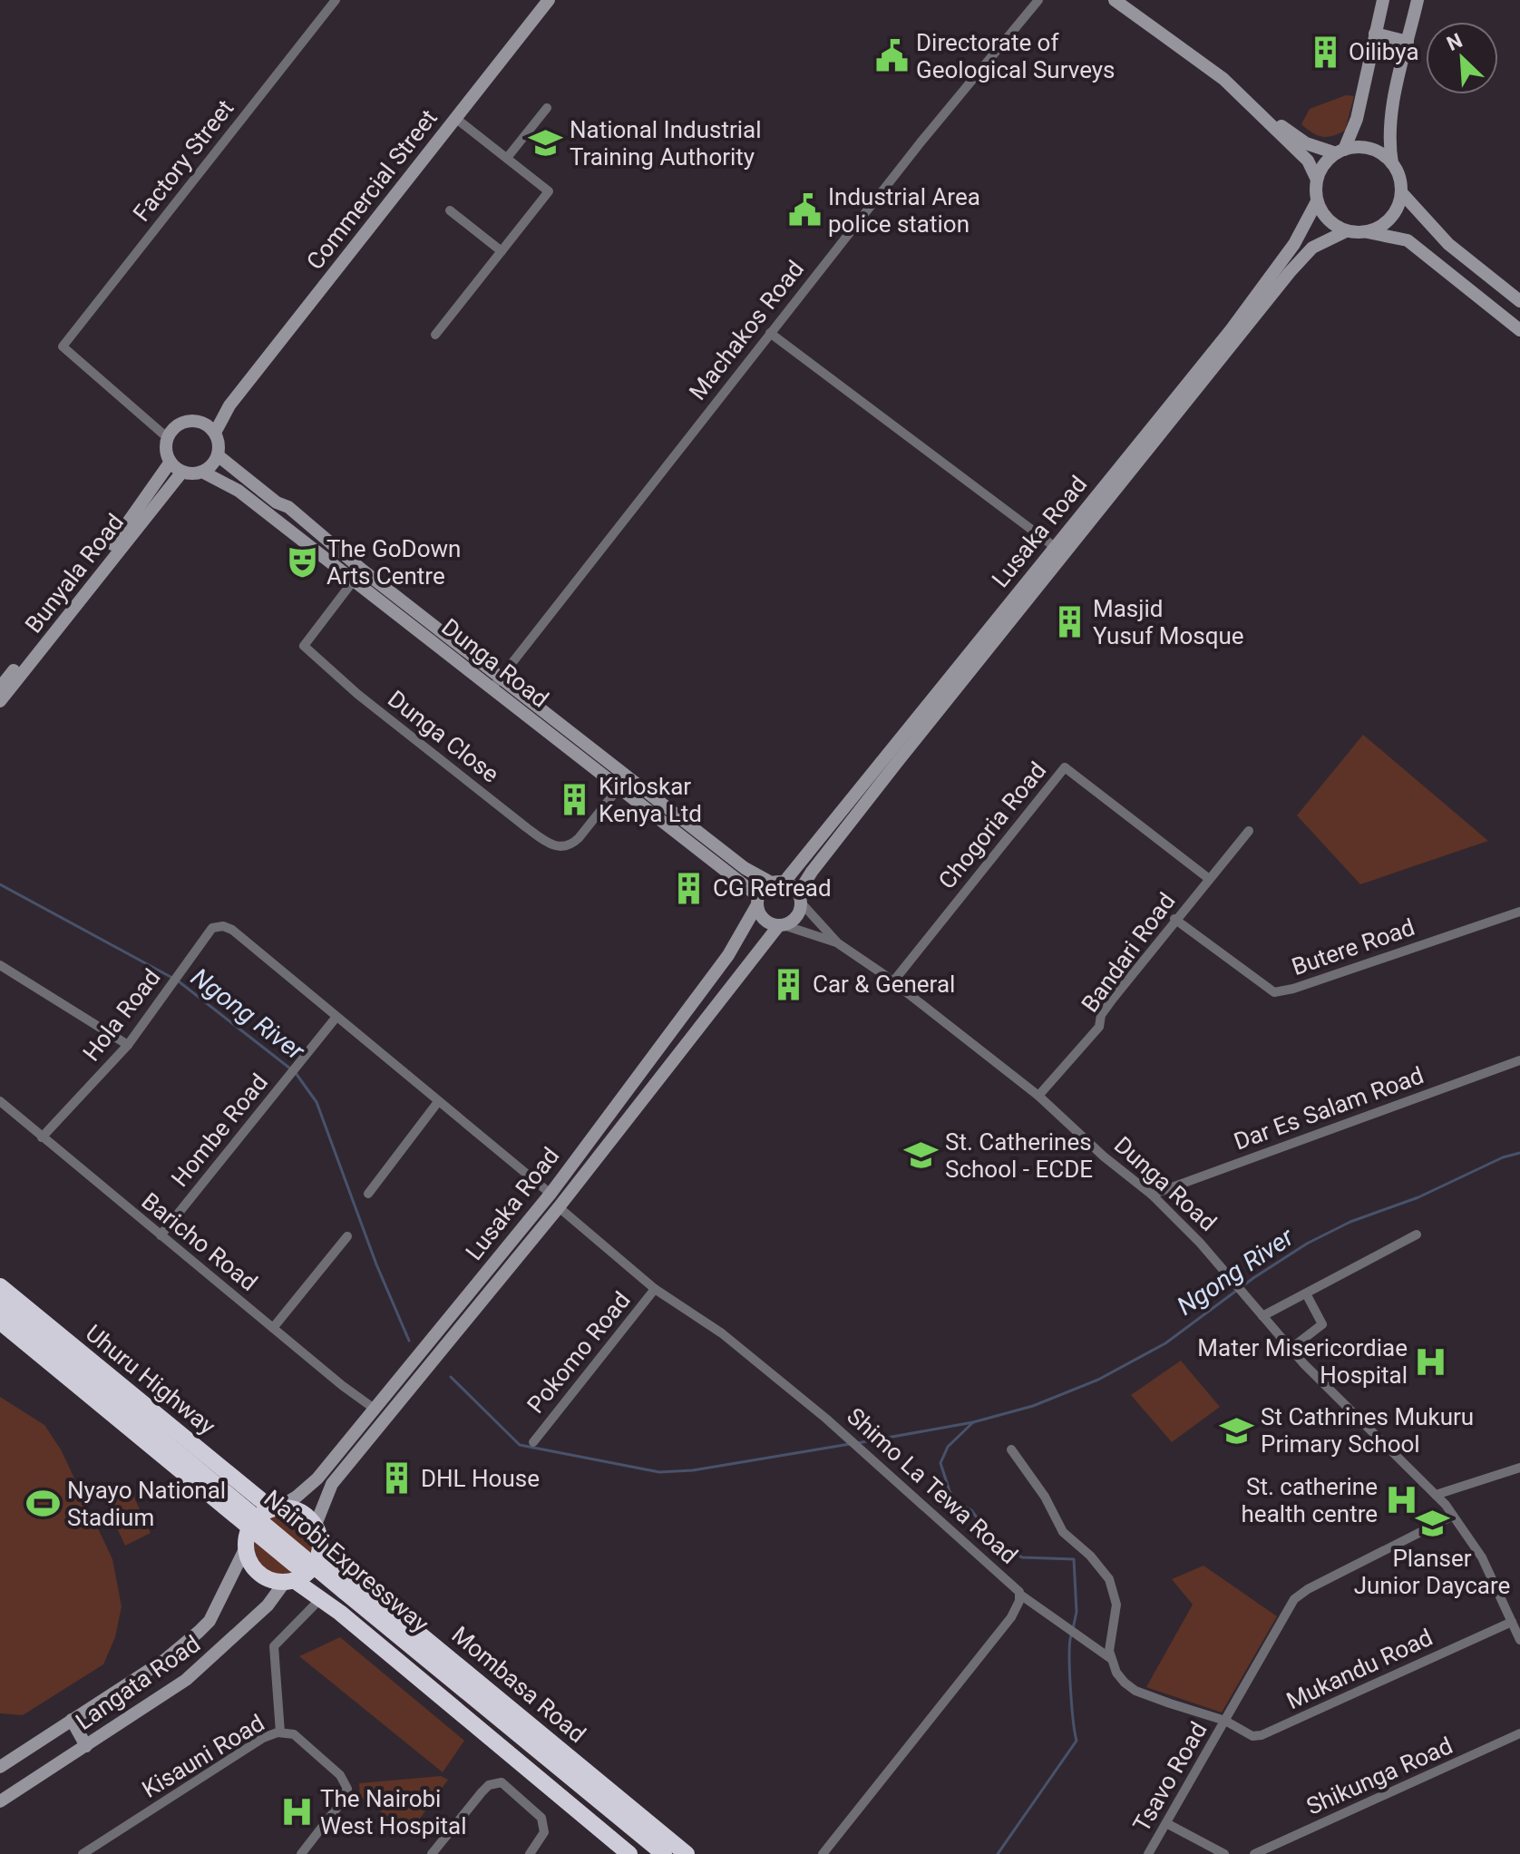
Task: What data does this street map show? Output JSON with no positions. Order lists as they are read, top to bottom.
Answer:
{
  "streets": {
    "highway": ["Uhuru Highway", "Nairobi Expressway", "Mombasa Road"],
    "main road": [
      "Commercial Street",
      "Lusaka Road",
      "Bunyala Road",
      "Dunga Road",
      "Langata Road"
    ],
    "street": [
      "Factory Street",
      "Machakos Road",
      "Dunga Close",
      "Chogoria Road",
      "Butere Road",
      "Bandari Road",
      "Hola Road",
      "Dar Es Salam Road",
      "Hombe Road",
      "Baricho Road",
      "Pokomo Road",
      "Shimo La Tewa Road",
      "Mukandu Road",
      "Kisauni Road",
      "Shikunga Road",
      "Tsavo Road"
    ]
  },
  "crossings": [
    ["Factory Street", "Commercial Street"],
    ["Factory Street", "Bunyala Road"],
    ["Factory Street", "Dunga Road"],
    ["Commercial Street", "Bunyala Road"],
    ["Commercial Street", "Dunga Road"],
    ["Machakos Road", "Dunga Road"],
    ["Lusaka Road", "Dunga Road"],
    ["Lusaka Road", "Baricho Road"],
    ["Lusaka Road", "Uhuru Highway"],
    ["Lusaka Road", "Shimo La Tewa Road"],
    ["Lusaka Road", "Langata Road"],
    ["Lusaka Road", "Mombasa Road"],
    ["Bunyala Road", "Dunga Road"],
    ["Dunga Road", "Dunga Close"],
    ["Dunga Road", "Chogoria Road"],
    ["Dunga Road", "Bandari Road"],
    ["Dunga Road", "Dar Es Salam Road"],
    ["Dunga Road", "Mukandu Road"],
    ["Dunga Road", "Tsavo Road"],
    ["Chogoria Road", "Bandari Road"],
    ["Butere Road", "Bandari Road"],
    ["Hola Road", "Hombe Road"],
    ["Hola Road", "Baricho Road"],
    ["Hombe Road", "Baricho Road"],
    ["Pokomo Road", "Shimo La Tewa Road"],
    ["Uhuru Highway", "Langata Road"],
    ["Uhuru Highway", "Mombasa Road"],
    ["Shimo La Tewa Road", "Mukandu Road"],
    ["Mukandu Road", "Tsavo Road"],
    ["Langata Road", "Mombasa Road"]
  ],
  "water": ["Ngong River"],
  "places": {
    "building": [
      "Oilibya",
      "Masjid Yusuf Mosque",
      "Kirloskar Kenya Ltd",
      "CG Retread",
      "Car & General",
      "DHL House"
    ],
    "public building": ["Directorate of Geological Surveys", "Industrial Area police station"],
    "school or university": [
      "National Industrial Training Authority",
      "St. Catherines School - ECDE",
      "St Cathrines Mukuru Primary School",
      "Planser Junior Daycare"
    ],
    "theatre": ["The GoDown Arts Centre"],
    "hospital": ["Mater Misericordiae Hospital", "St. catherine health centre", "The Nairobi West Hospital"],
    "sports": ["Nyayo National Stadium"]
  },
  "north": "top left"
}
